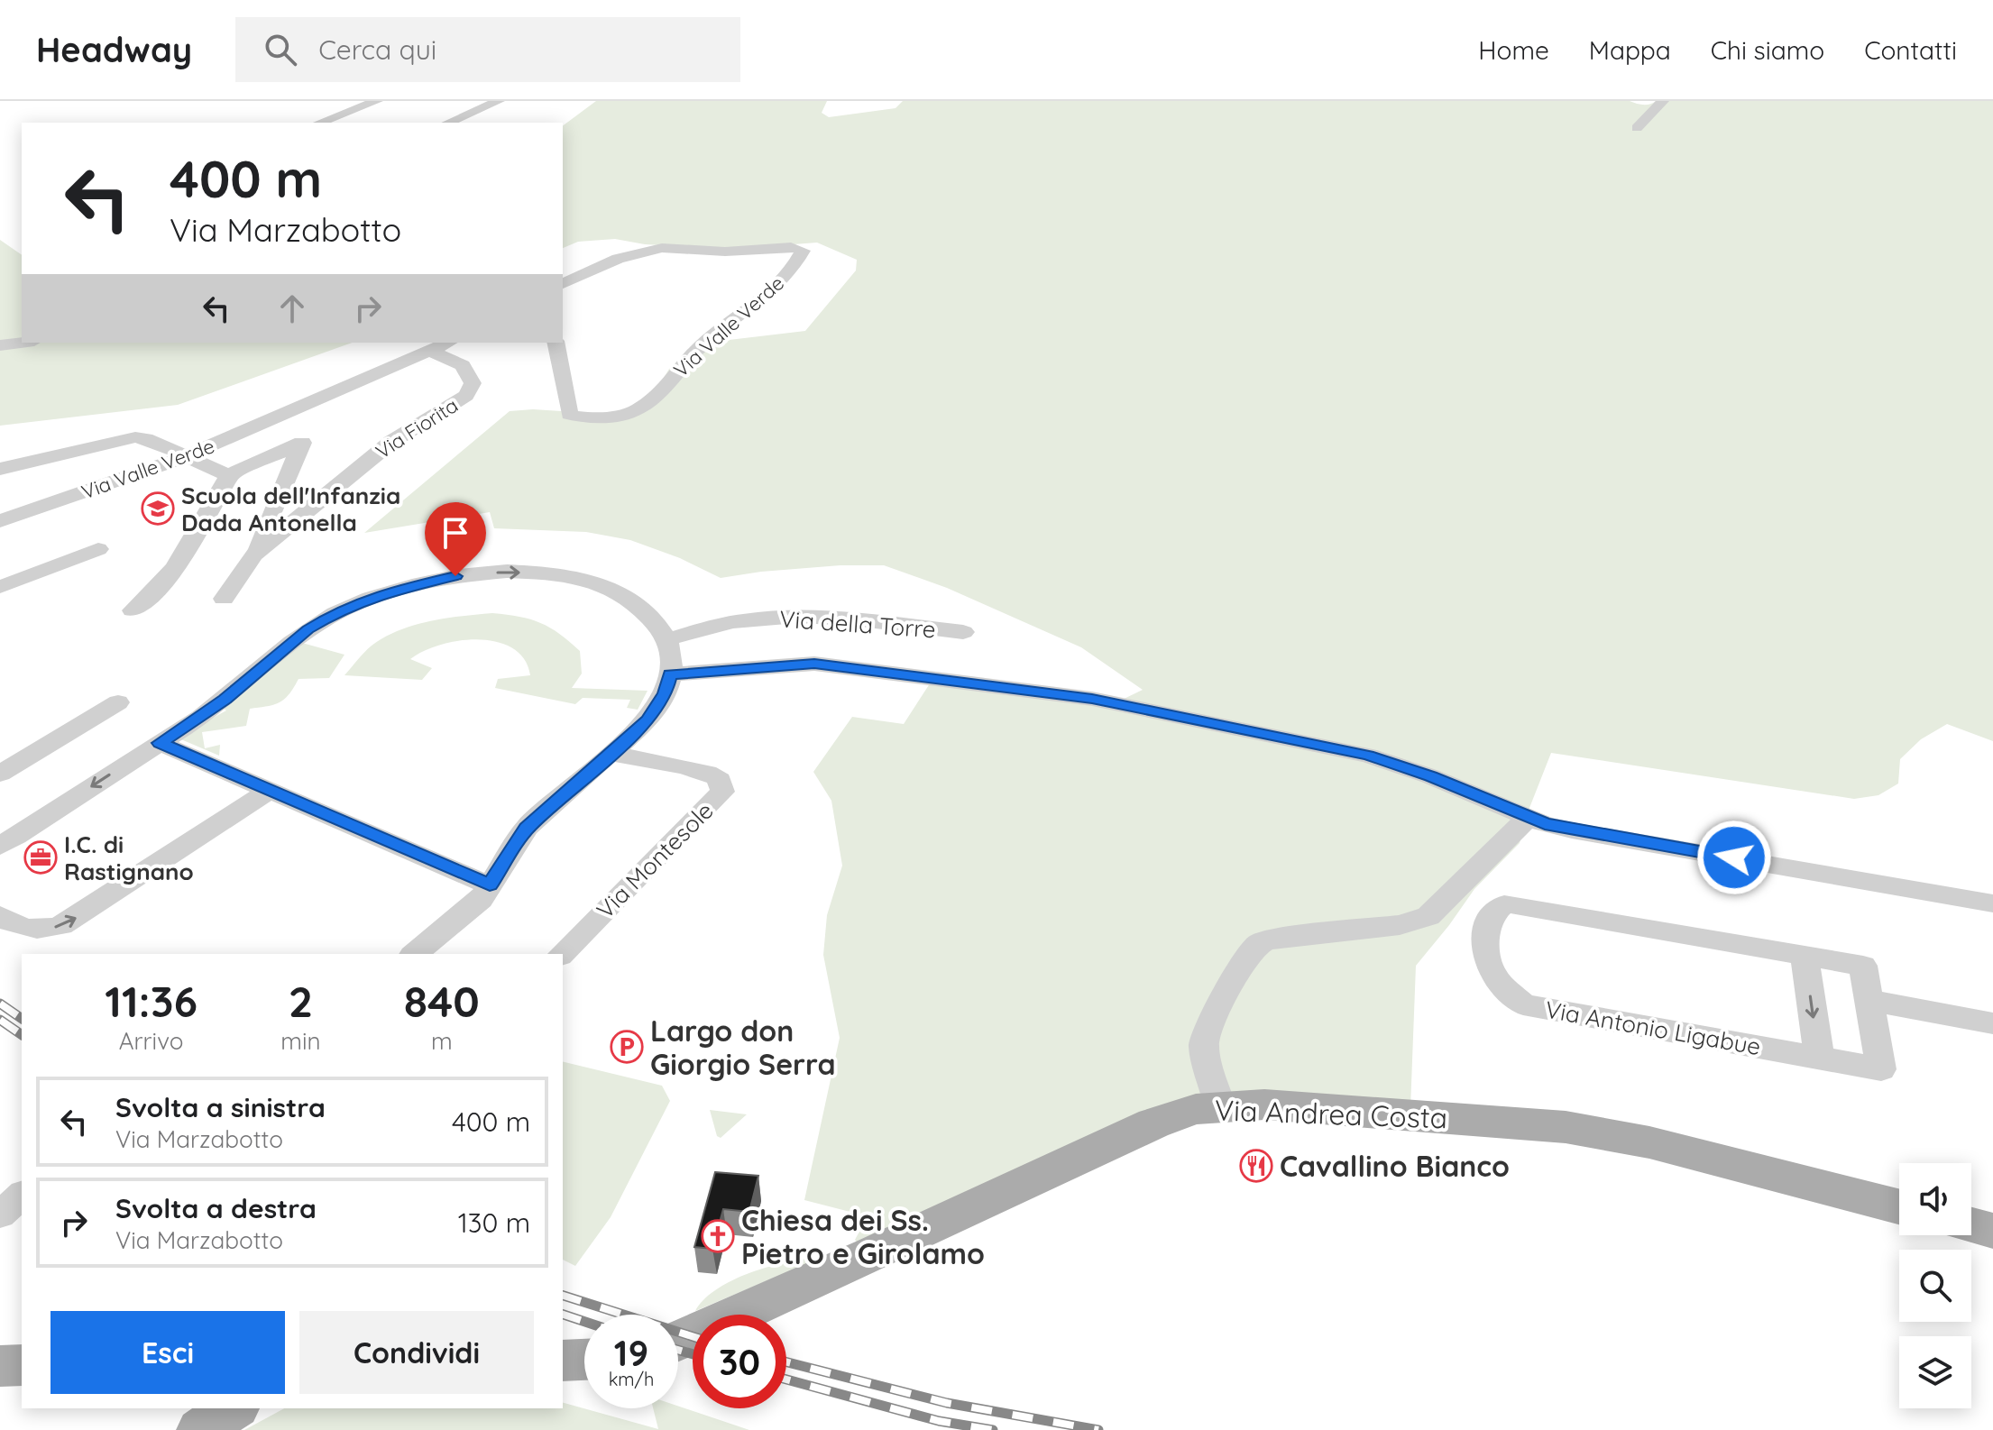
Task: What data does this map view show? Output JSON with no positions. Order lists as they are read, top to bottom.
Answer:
{
  "streets": {
    "main road": ["Via Andrea Costa"],
    "street": [
      "Via Valle Verde",
      "Via Fiorita",
      "Via della Torre",
      "Via Montesole",
      "Via Antonio Ligabue"
    ]
  },
  "crossings": [
    ["Via Valle Verde", "Via Fiorita"]
  ],
  "places": {
    "school or university": ["Scuola dell'Infanzia Dada Antonella"],
    "office": ["I.C. di Rastignano"],
    "parking": ["Largo don Giorgio Serra"],
    "restaurant": ["Cavallino Bianco"],
    "church": ["Chiesa dei Ss. Pietro e Girolamo"]
  },
  "page": {
    "header": "Headway",
    "search": "Cerca qui",
    "nav": [
      "Home",
      "Mappa",
      "Chi siamo",
      "Contatti"
    ],
    "turn": ["400 m", "Via Marzabotto"],
    "eta": [
      "11:36",
      "Arrivo",
      "2",
      "min",
      "840",
      "m"
    ],
    "list": [
      {
        "name": "Svolta a sinistra",
        "note": "Via Marzabotto",
        "value": "400 m"
      },
      {
        "name": "Svolta a destra",
        "note": "Via Marzabotto",
        "value": "130 m"
      }
    ],
    "buttons": ["Esci", "Condividi"],
    "speed": "19 km/h",
    "limit": "30"
  }
}
